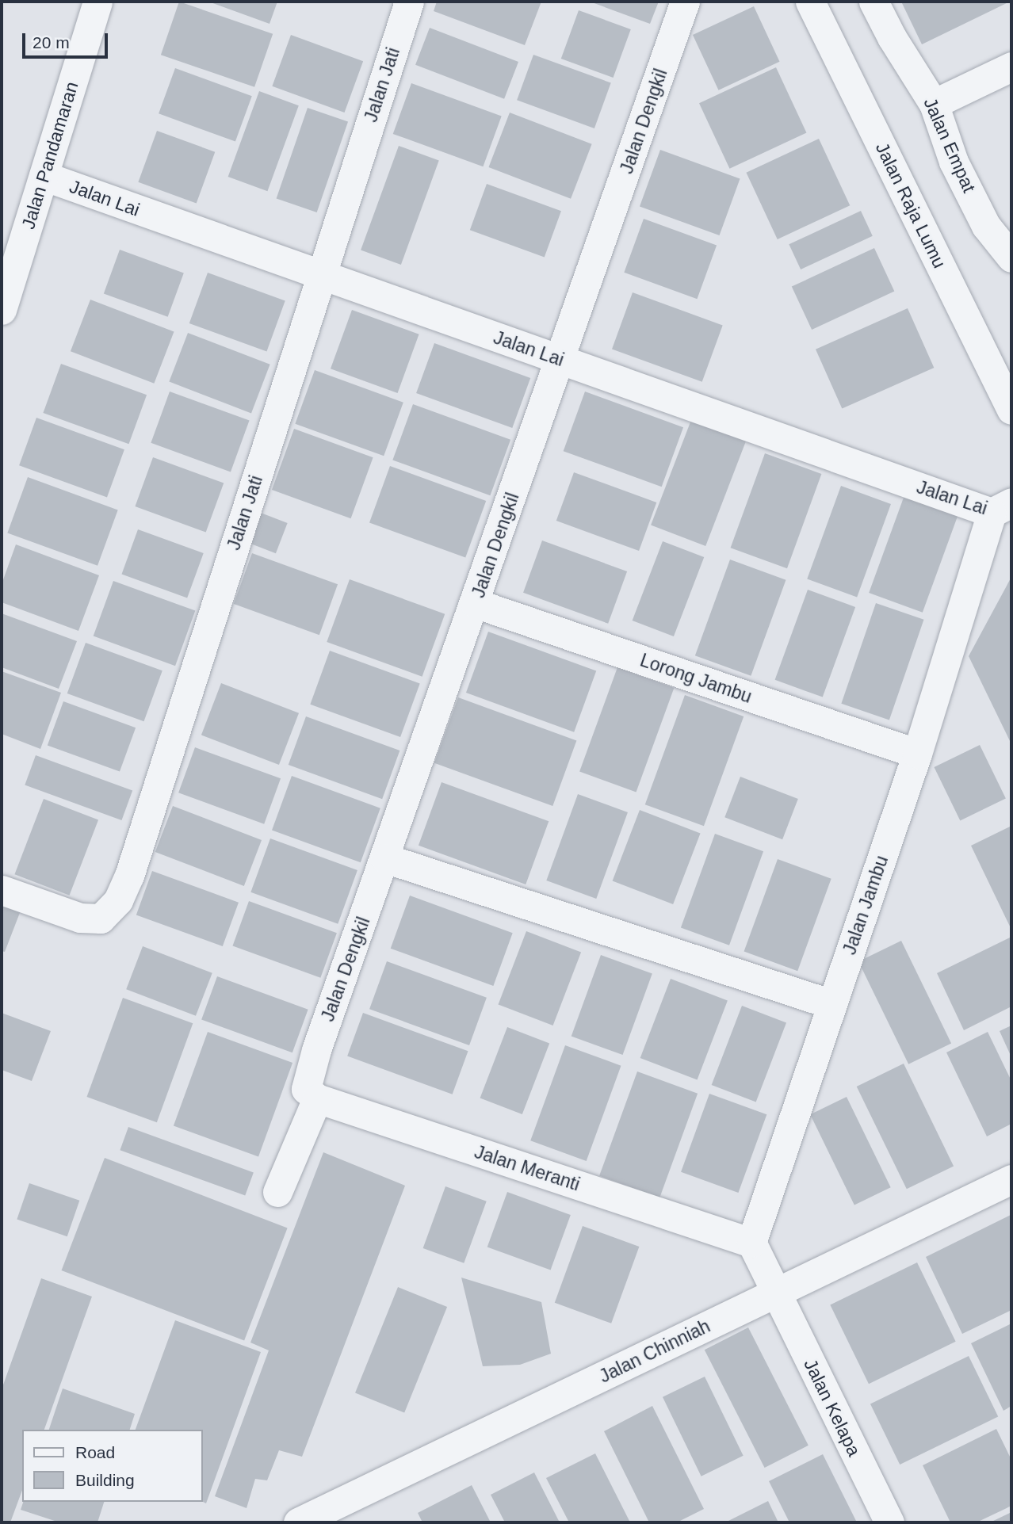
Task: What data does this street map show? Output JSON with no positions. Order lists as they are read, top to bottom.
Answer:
{
  "streets": {
    "street": [
      "Jalan Jati",
      "Jalan Dengkil",
      "Jalan Empat",
      "Jalan Pandamaran",
      "Jalan Lai",
      "Jalan Raja Lumu",
      "Lorong Jambu",
      "Jalan Jambu",
      "Jalan Meranti",
      "Jalan Chinniah",
      "Jalan Kelapa"
    ]
  },
  "crossings": [
    ["Jalan Jati", "Jalan Lai"],
    ["Jalan Dengkil", "Jalan Lai"],
    ["Jalan Dengkil", "Lorong Jambu"],
    ["Jalan Dengkil", "Jalan Meranti"],
    ["Jalan Pandamaran", "Jalan Lai"],
    ["Jalan Lai", "Jalan Jambu"],
    ["Lorong Jambu", "Jalan Jambu"],
    ["Jalan Jambu", "Jalan Meranti"],
    ["Jalan Chinniah", "Jalan Kelapa"]
  ],
  "legend": ["Road", "Building"],
  "scale_bar": "20 m"
}
